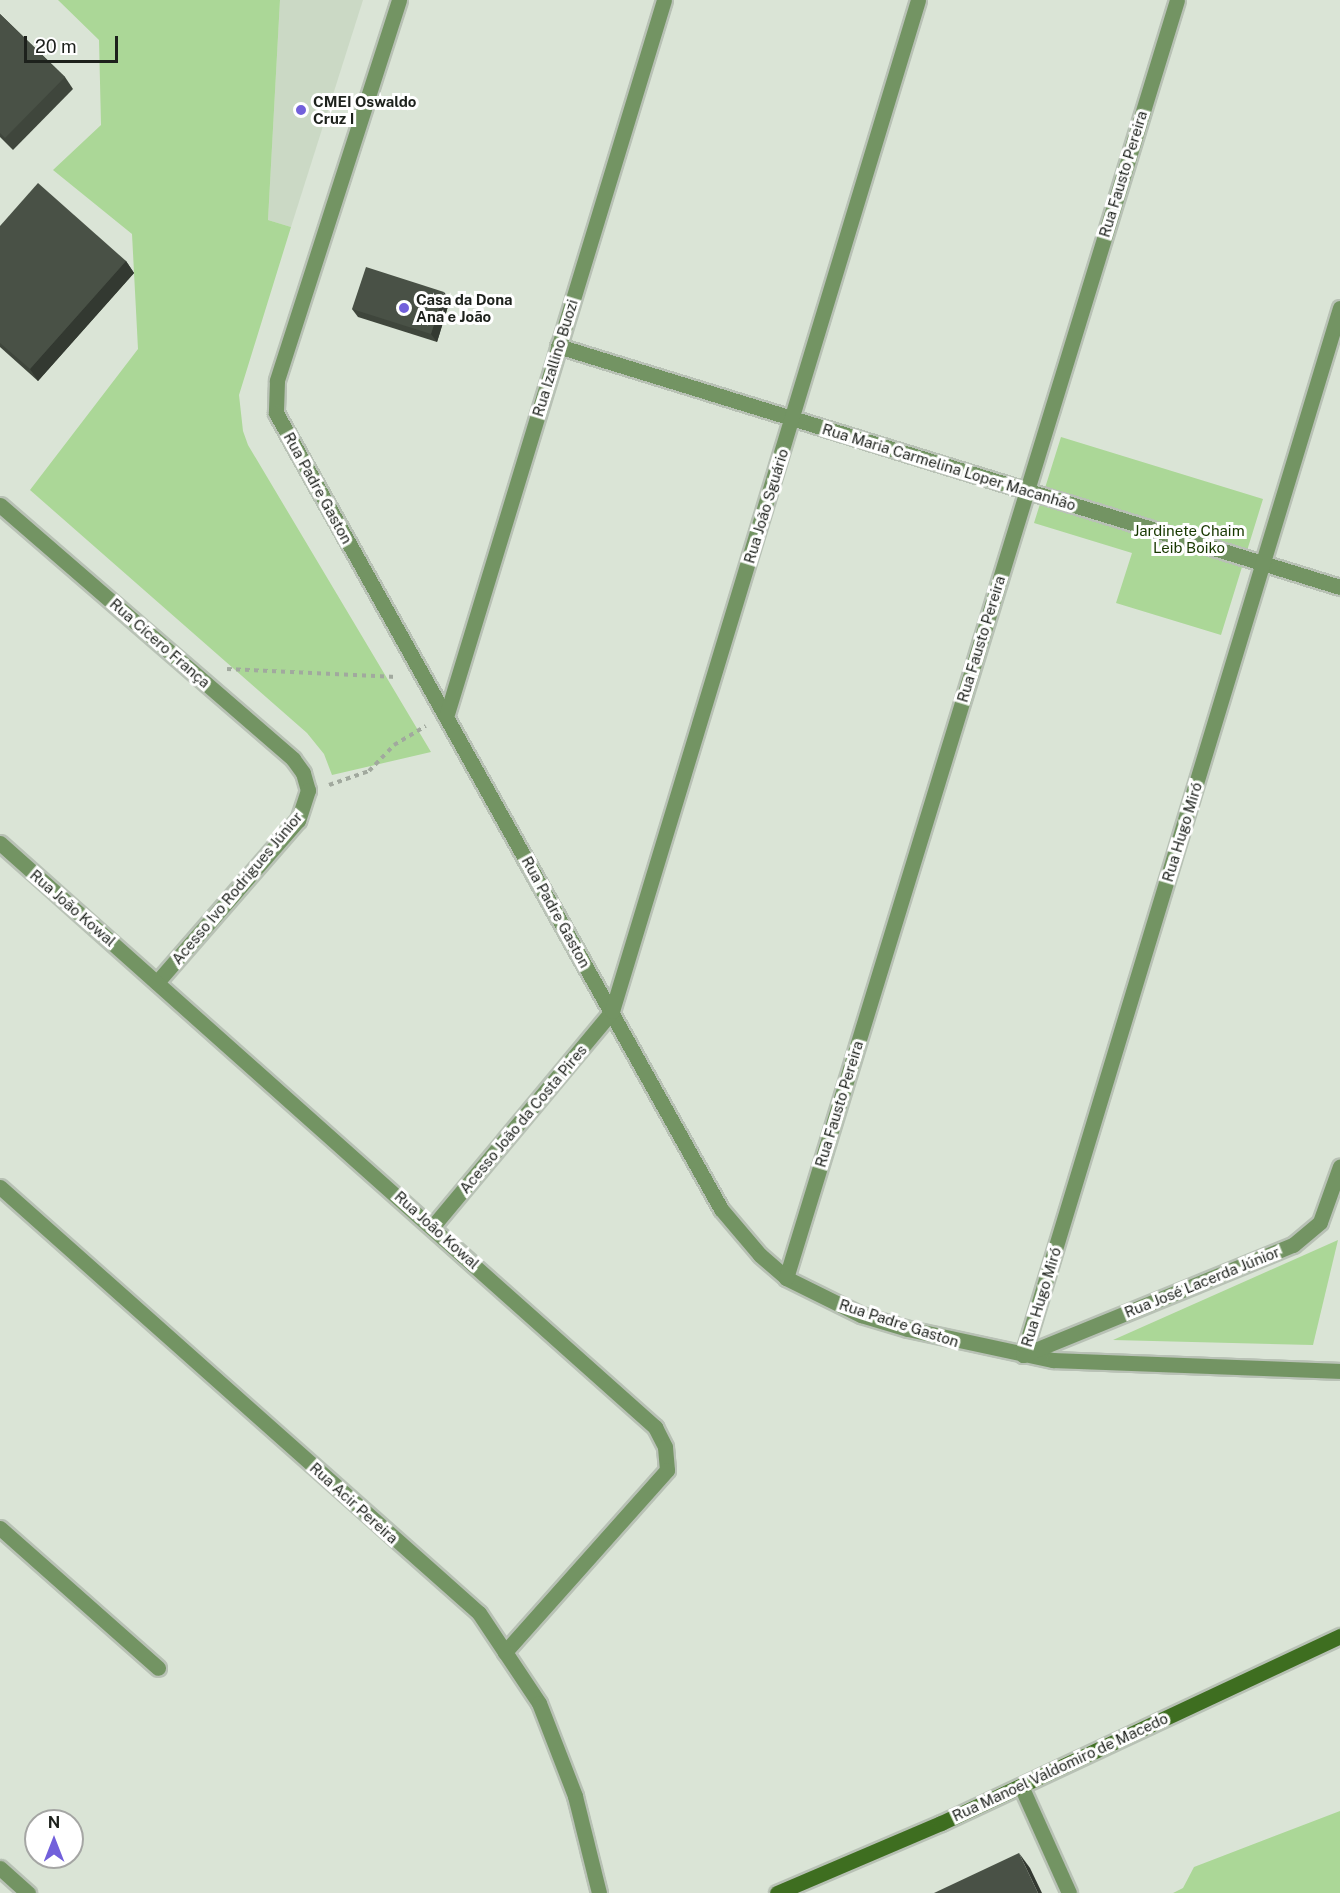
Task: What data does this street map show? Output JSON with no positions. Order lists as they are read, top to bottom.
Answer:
{
  "streets": {
    "main road": ["Rua Manoel Valdomiro de Macedo"],
    "street": [
      "Rua Fausto Pereira",
      "Rua Izallino Buozi",
      "Rua Maria Carmelina Loper Macanhão",
      "Rua Padre Gaston",
      "Rua João Sguário",
      "Rua Cícero França",
      "Rua Hugo Miró",
      "Acesso Ivo Rodrigues Júnior",
      "Rua João Kowal",
      "Acesso João da Costa Pires",
      "Rua José Lacerda Júnior",
      "Rua Acir Pereira"
    ]
  },
  "crossings": [
    ["Rua Fausto Pereira", "Rua Maria Carmelina Loper Macanhão"],
    ["Rua Fausto Pereira", "Rua Padre Gaston"],
    ["Rua Izallino Buozi", "Rua Maria Carmelina Loper Macanhão"],
    ["Rua Izallino Buozi", "Rua Padre Gaston"],
    ["Rua Maria Carmelina Loper Macanhão", "Rua João Sguário"],
    ["Rua Maria Carmelina Loper Macanhão", "Rua Hugo Miró"],
    ["Rua Padre Gaston", "Rua João Sguário"],
    ["Rua Padre Gaston", "Rua Hugo Miró"],
    ["Rua Padre Gaston", "Acesso João da Costa Pires"],
    ["Rua Padre Gaston", "Rua José Lacerda Júnior"],
    ["Rua João Sguário", "Acesso João da Costa Pires"],
    ["Rua Cícero França", "Acesso Ivo Rodrigues Júnior"],
    ["Rua Hugo Miró", "Rua José Lacerda Júnior"],
    ["Acesso Ivo Rodrigues Júnior", "Rua João Kowal"],
    ["Rua João Kowal", "Acesso João da Costa Pires"],
    ["Rua João Kowal", "Rua Acir Pereira"]
  ],
  "parks": ["Jardinete Chaim Leib Boiko"],
  "places": ["CMEI Oswaldo Cruz I", "Casa da Dona Ana e João"],
  "scale_bar": "20 m",
  "north": "top"
}
